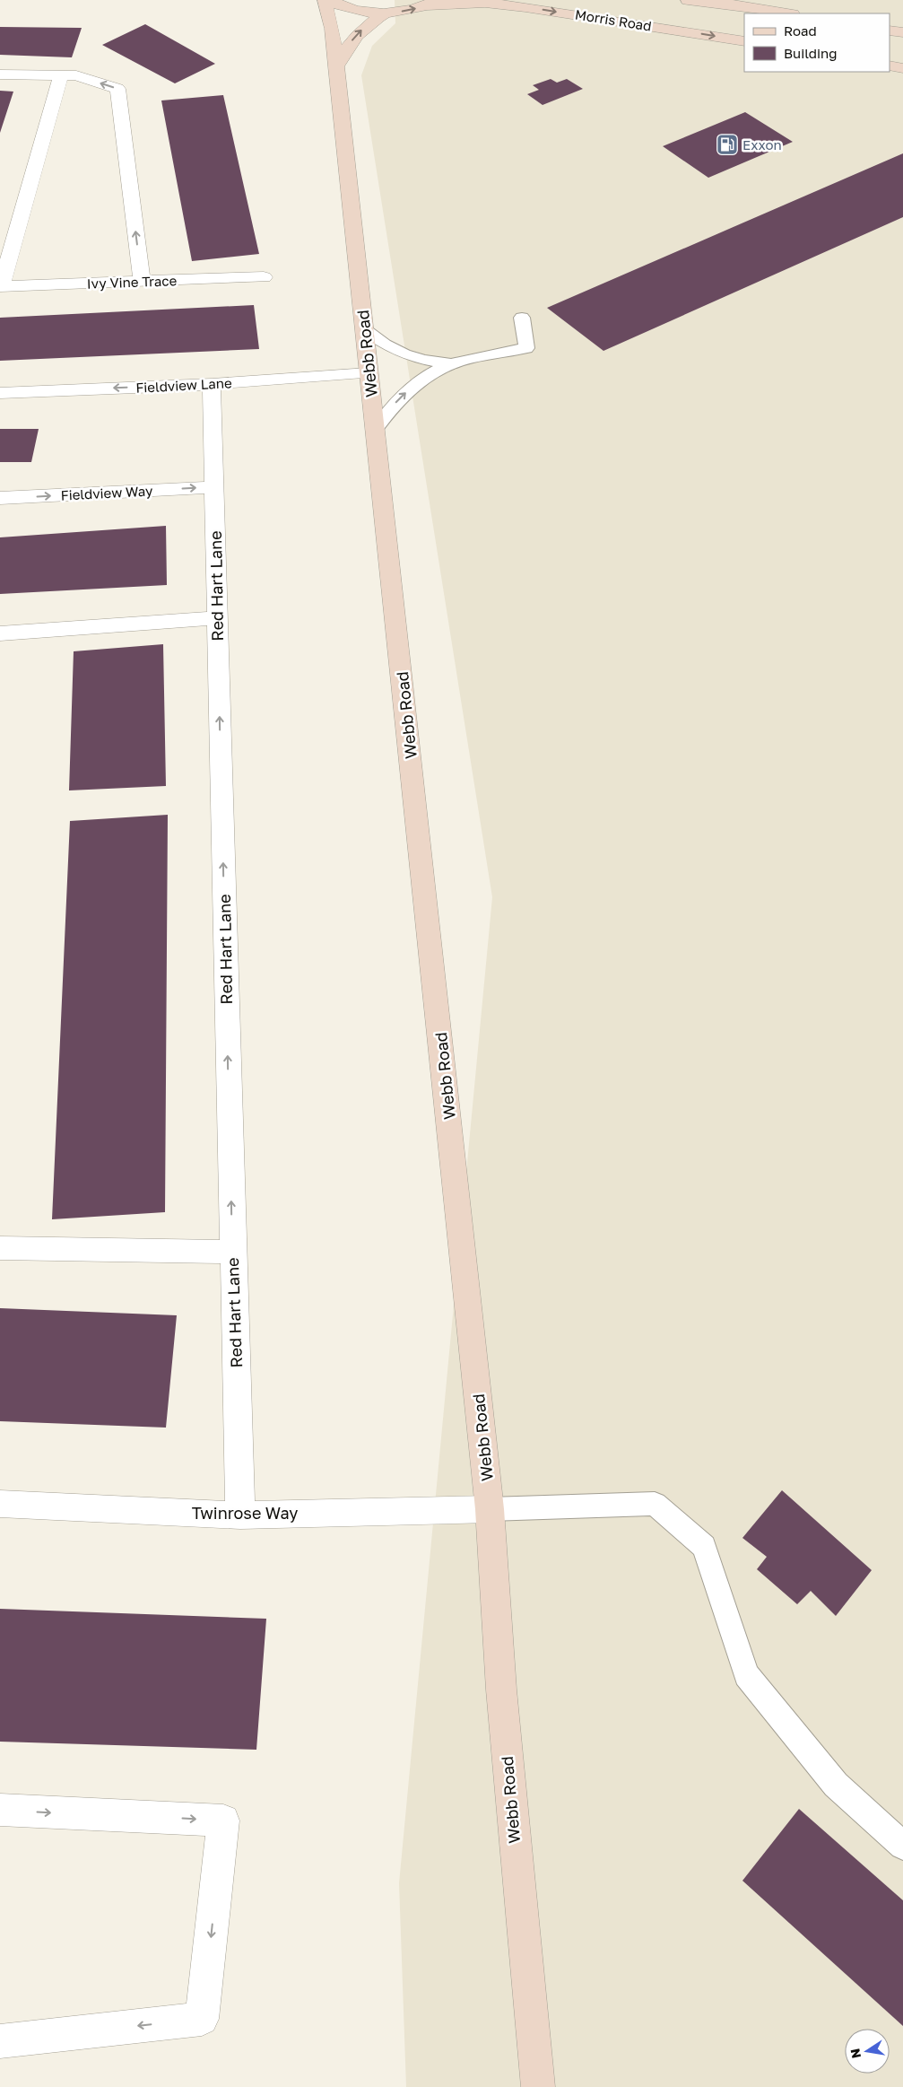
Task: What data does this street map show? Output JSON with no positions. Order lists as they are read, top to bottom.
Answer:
{
  "streets": {
    "street": [
      "Morris Road",
      "Ivy Vine Trace",
      "Webb Road",
      "Fieldview Lane",
      "Fieldview Way",
      "Red Hart Lane",
      "Twinrose Way"
    ]
  },
  "crossings": [
    ["Webb Road", "Fieldview Lane"],
    ["Webb Road", "Twinrose Way"],
    ["Fieldview Lane", "Red Hart Lane"],
    ["Fieldview Way", "Red Hart Lane"],
    ["Red Hart Lane", "Twinrose Way"]
  ],
  "one_way": ["Morris Road", "Fieldview Lane", "Red Hart Lane"],
  "places": {
    "fuel station": ["Exxon"]
  },
  "legend": ["Road", "Building"],
  "north": "left"
}
